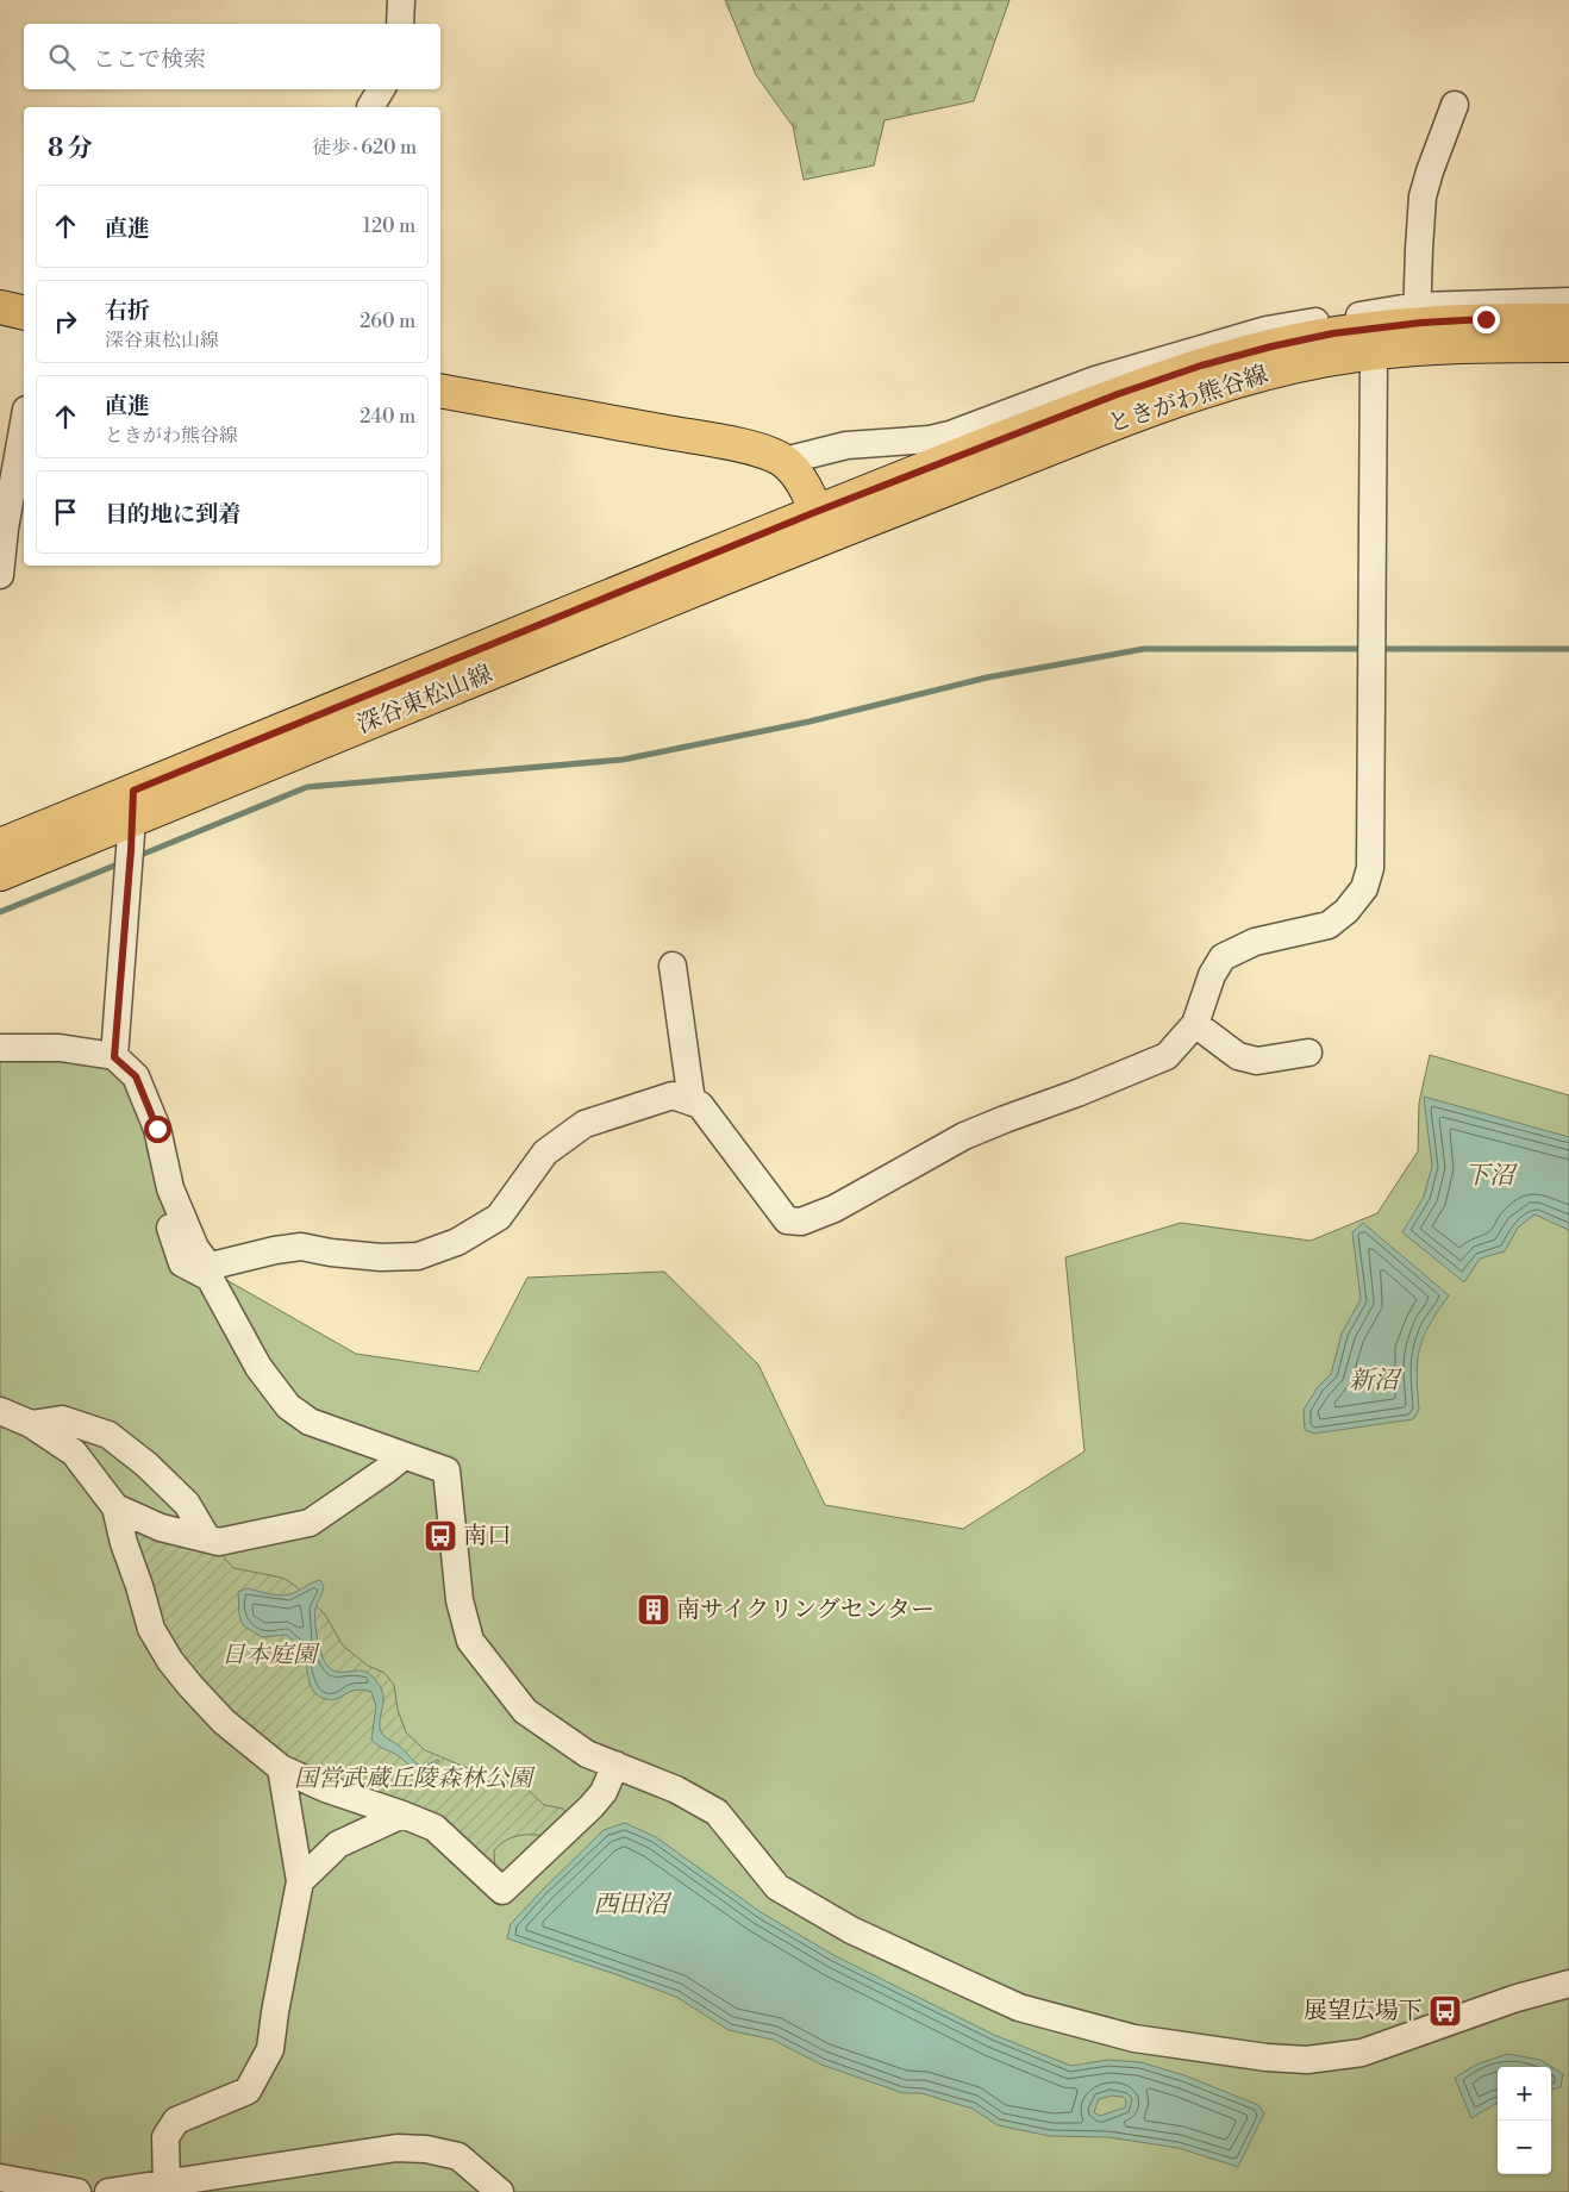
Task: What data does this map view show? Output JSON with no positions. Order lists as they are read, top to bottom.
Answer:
{
  "streets": {
    "main road": ["ときがわ熊谷線", "深谷東松山線"]
  },
  "crossings": [
    ["ときがわ熊谷線", "深谷東松山線"]
  ],
  "water": ["下沼", "新沼", "西田沼"],
  "parks": ["日本庭園", "国営武蔵丘陵森林公園"],
  "places": {
    "bus stop": ["南口", "展望広場下"],
    "building": ["南サイクリングセンター"]
  },
  "page": {
    "search": "ここで検索",
    "heading": ["8 分", "徒歩 · 620 m"],
    "list": [
      ["直進", "120 m"],
      ["右折", "深谷東松山線", "260 m"],
      ["直進", "ときがわ熊谷線", "240 m"],
      "目的地に到着"
    ],
    "map_buttons": ["+", "−"]
  }
}
